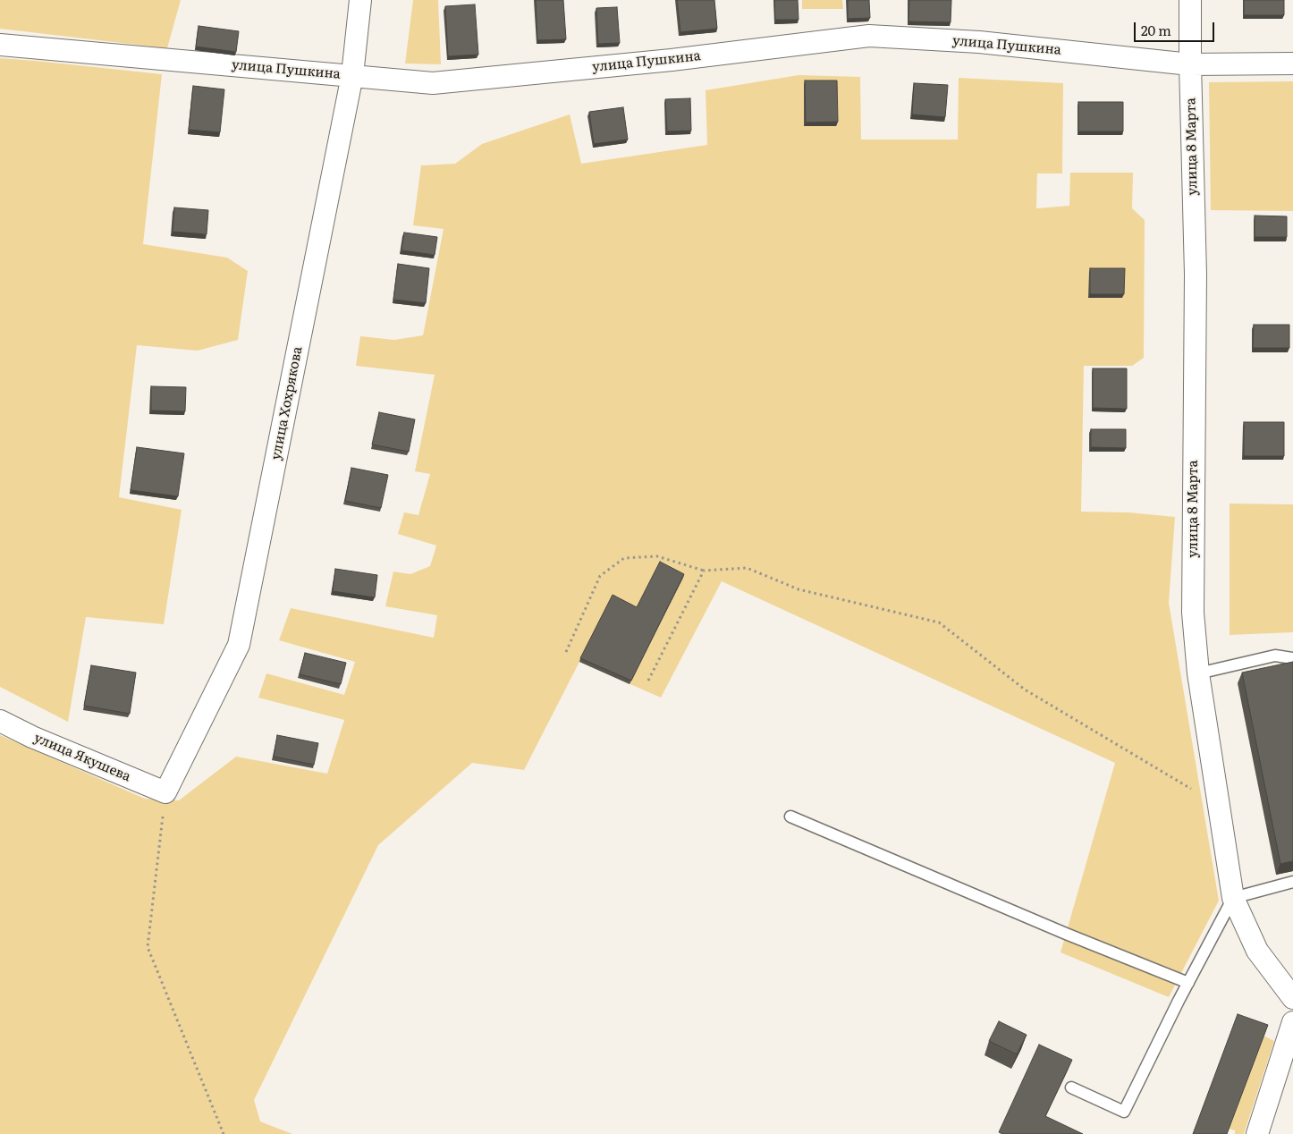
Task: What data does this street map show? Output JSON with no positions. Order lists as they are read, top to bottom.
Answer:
{
  "streets": {
    "street": [
      "улица Пушкина",
      "улица 8 Марта",
      "улица Хохрякова",
      "улица Якушева"
    ]
  },
  "crossings": [
    ["улица Пушкина", "улица 8 Марта"],
    ["улица Пушкина", "улица Хохрякова"],
    ["улица Хохрякова", "улица Якушева"]
  ],
  "scale_bar": "20 m"
}
